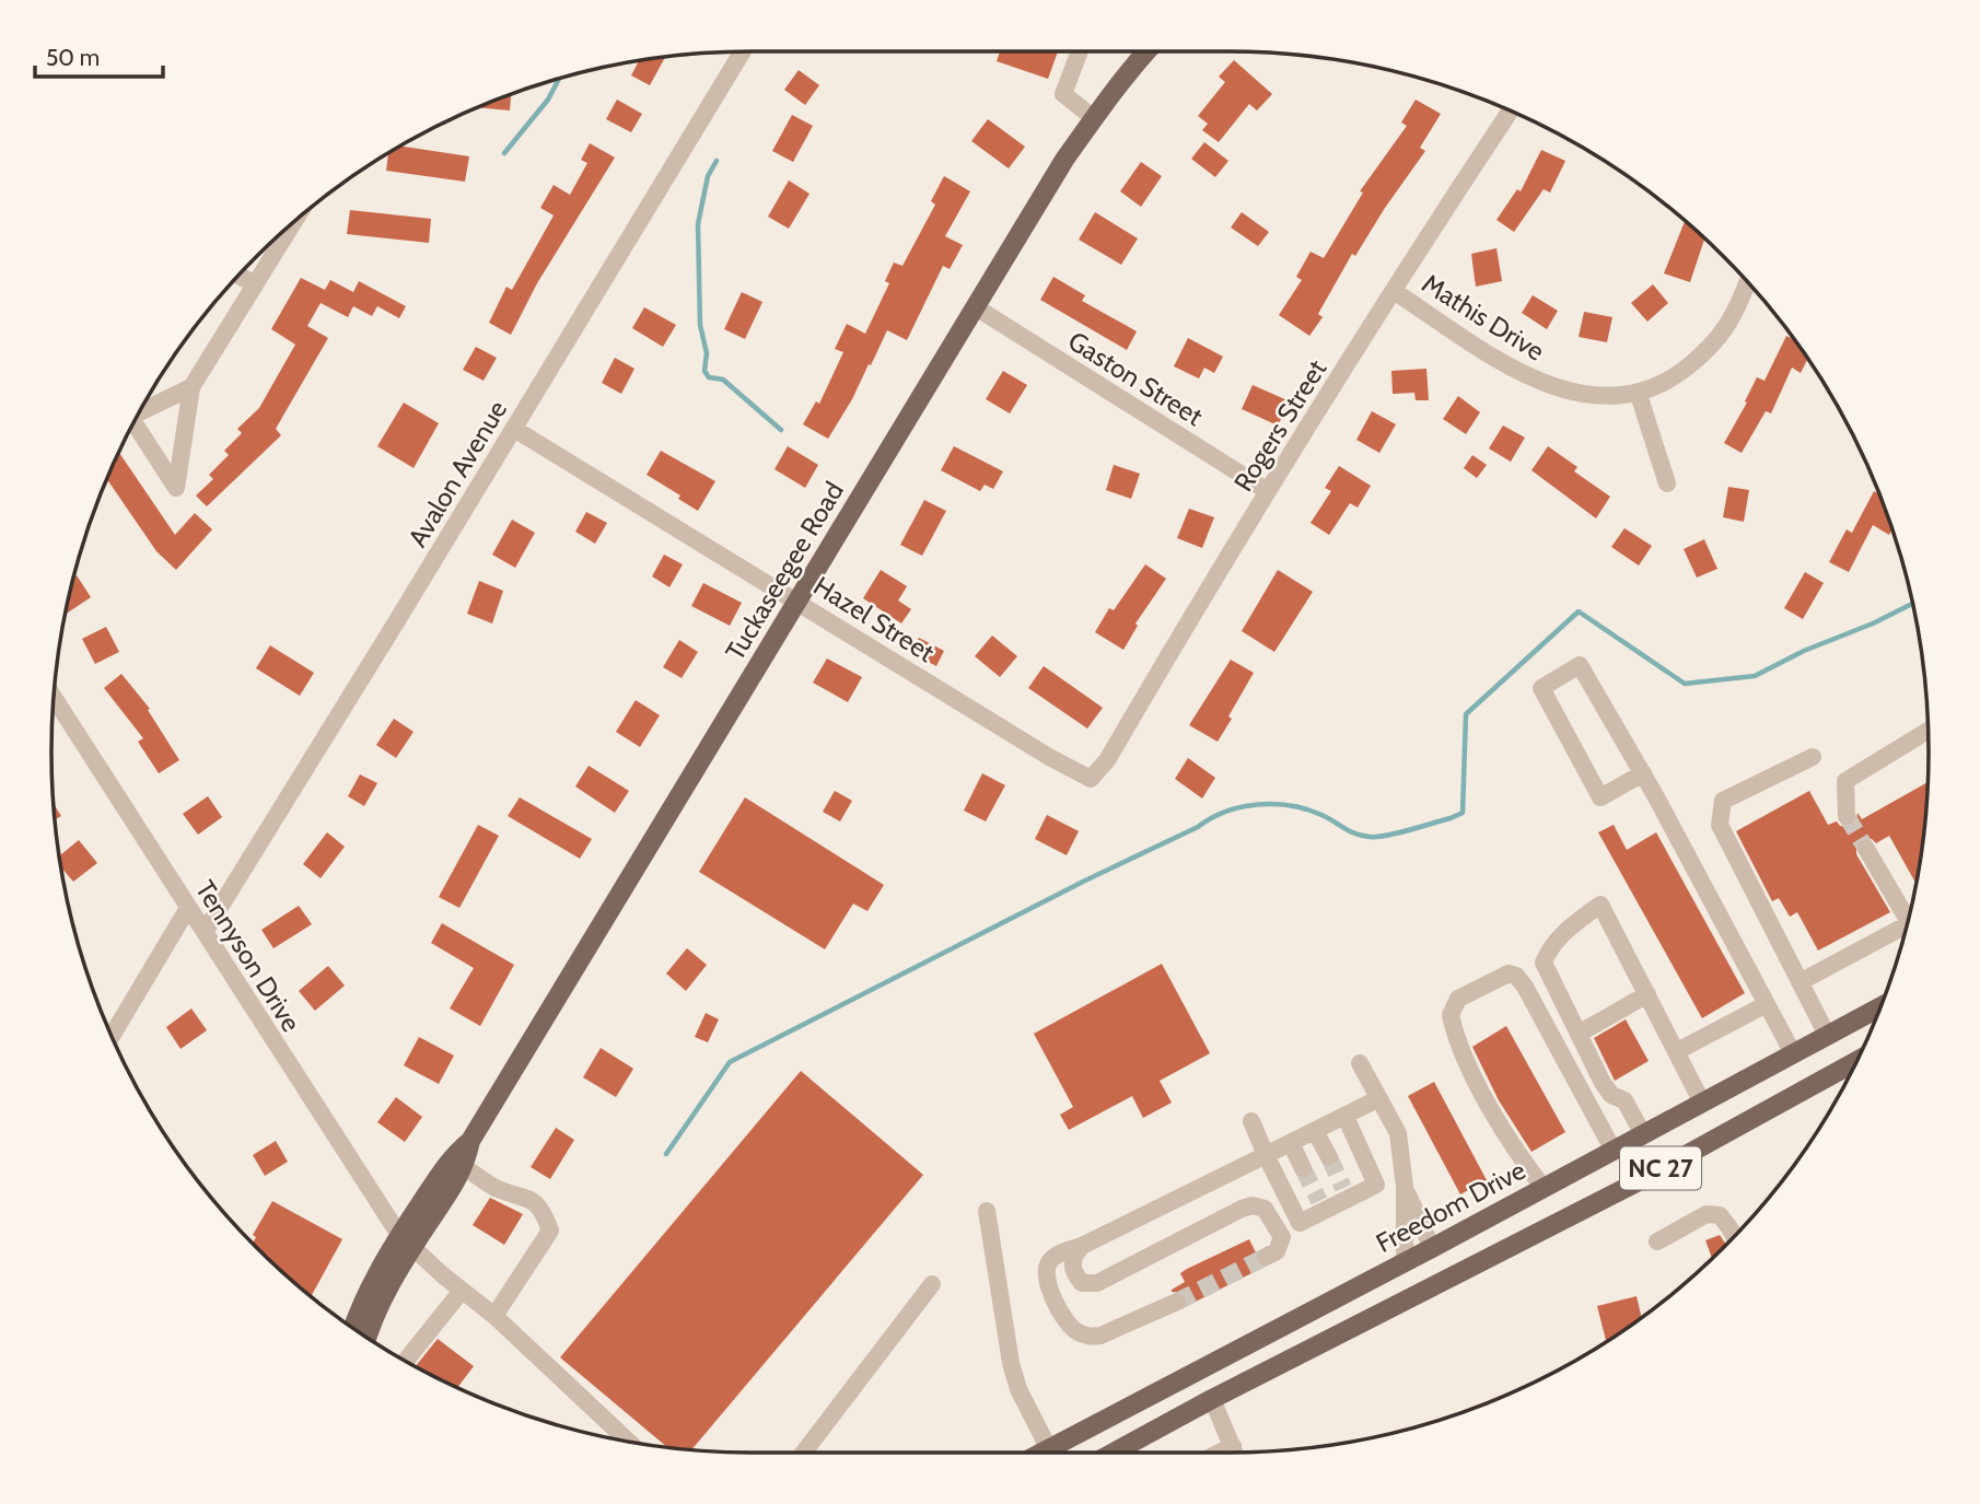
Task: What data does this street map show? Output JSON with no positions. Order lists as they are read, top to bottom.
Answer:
{
  "streets": {
    "main road": ["Tuckaseegee Road", "NC 27", "Freedom Drive"],
    "street": [
      "Mathis Drive",
      "Gaston Street",
      "Rogers Street",
      "Avalon Avenue",
      "Hazel Street",
      "Tennyson Drive"
    ]
  },
  "crossings": [
    ["Mathis Drive", "Rogers Street"],
    ["Gaston Street", "Rogers Street"],
    ["Gaston Street", "Tuckaseegee Road"],
    ["Rogers Street", "Hazel Street"],
    ["Avalon Avenue", "Hazel Street"],
    ["Avalon Avenue", "Tennyson Drive"],
    ["Tuckaseegee Road", "Hazel Street"],
    ["Tuckaseegee Road", "Tennyson Drive"]
  ],
  "scale_bar": "50 m"
}
